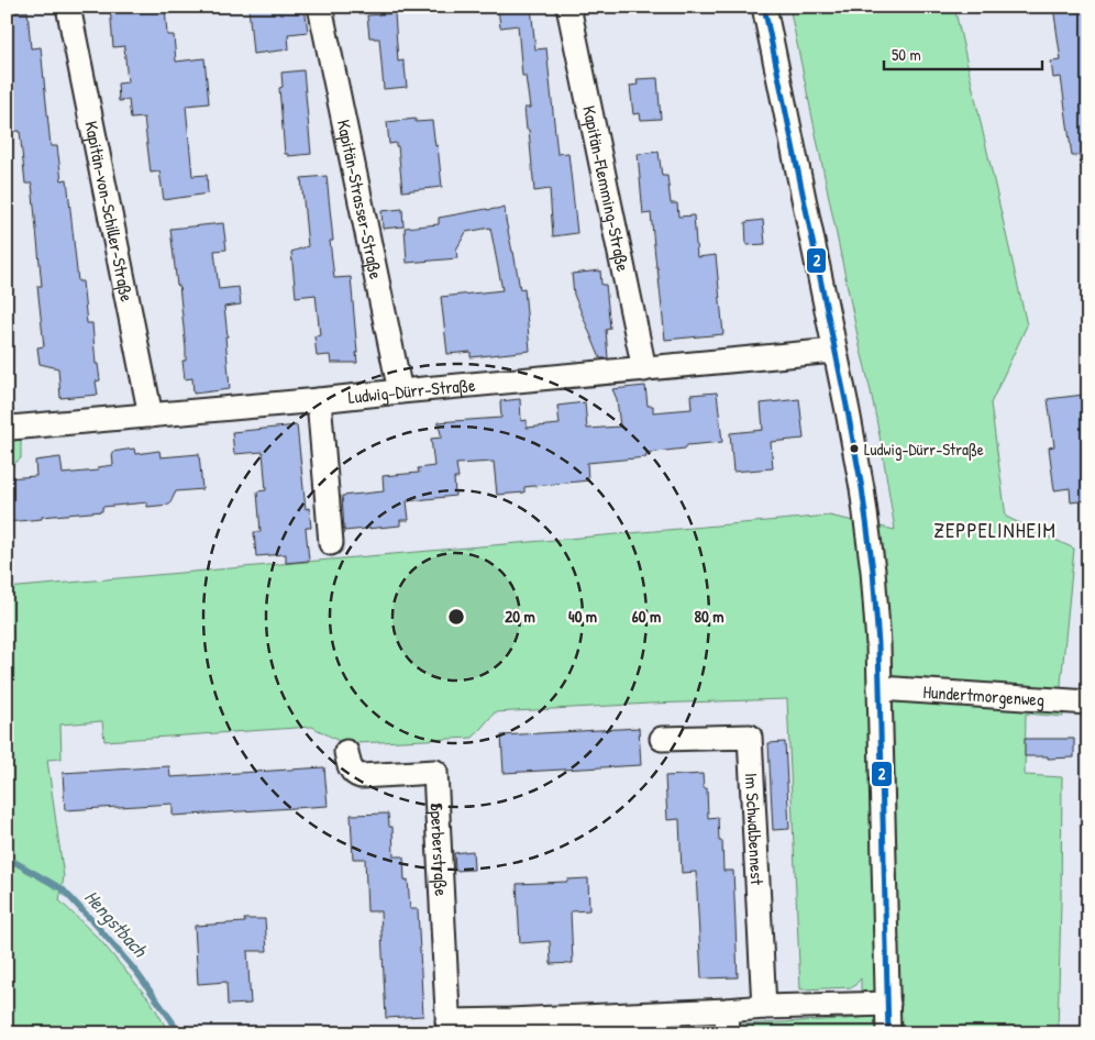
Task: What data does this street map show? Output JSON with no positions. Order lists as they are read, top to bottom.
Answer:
{
  "streets": {
    "street": [
      "Kapitän-Flemming-Straße",
      "Kapitän-Strasser-Straße",
      "Kapitän-von-Schiller-Straße",
      "Ludwig-Dürr-Straße",
      "Hundertmorgenweg",
      "Im Schwalbennest",
      "Sperberstraße"
    ]
  },
  "crossings": [
    ["Kapitän-Flemming-Straße", "Ludwig-Dürr-Straße"],
    ["Kapitän-Strasser-Straße", "Ludwig-Dürr-Straße"],
    ["Kapitän-von-Schiller-Straße", "Ludwig-Dürr-Straße"]
  ],
  "districts": ["ZEPPELINHEIM"],
  "water": ["Hengstbach"],
  "places": ["Ludwig-Dürr-Straße"],
  "lines": ["transit line 2"],
  "scale_bar": "50 m",
  "rings": [
    "20 m",
    "40 m",
    "60 m",
    "80 m"
  ]
}
